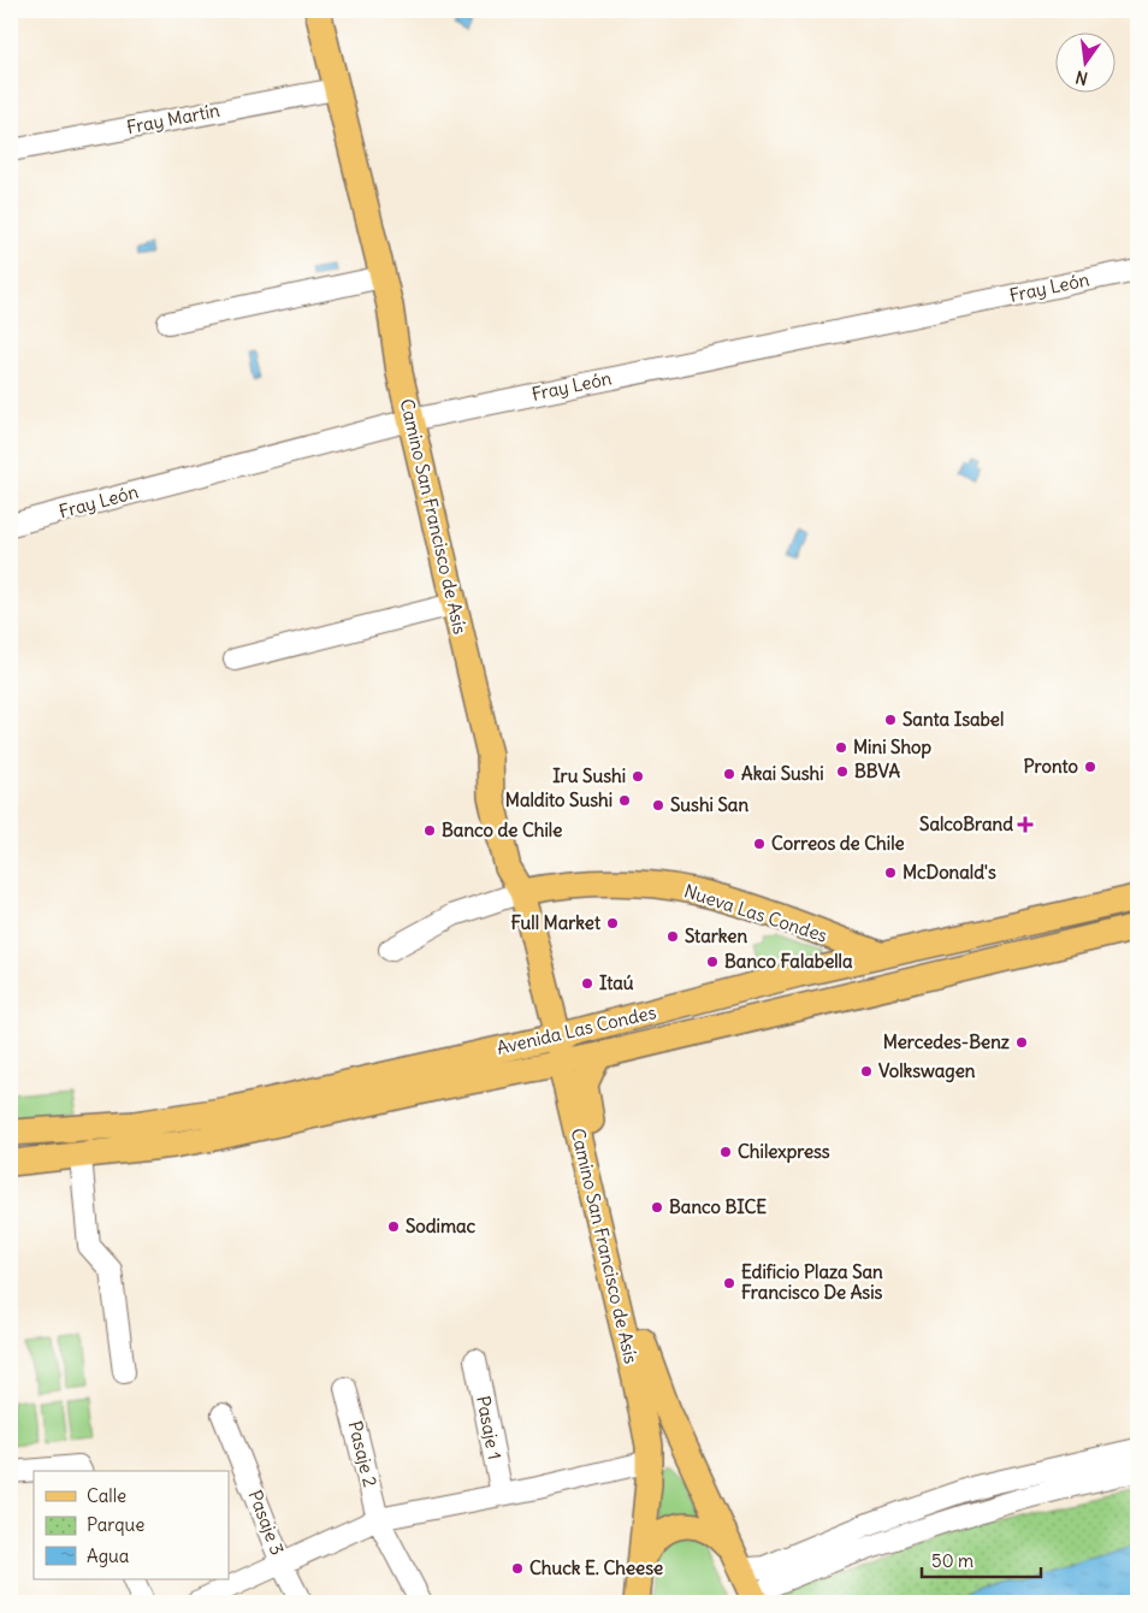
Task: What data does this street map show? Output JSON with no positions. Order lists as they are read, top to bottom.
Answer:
{
  "streets": {
    "main road": ["Camino San Francisco de Asís", "Nueva Las Condes", "Avenida Las Condes"],
    "street": [
      "Fray Martín",
      "Fray León",
      "Pasaje 1",
      "Pasaje 2",
      "Pasaje 3"
    ]
  },
  "crossings": [
    ["Fray Martín", "Camino San Francisco de Asís"],
    ["Fray León", "Camino San Francisco de Asís"],
    ["Camino San Francisco de Asís", "Nueva Las Condes"],
    ["Camino San Francisco de Asís", "Avenida Las Condes"],
    ["Nueva Las Condes", "Avenida Las Condes"]
  ],
  "places": {
    "other": [
      "Santa Isabel",
      "Mini Shop",
      "Pronto",
      "BBVA",
      "Akai Sushi",
      "Iru Sushi",
      "Maldito Sushi",
      "Sushi San",
      "Banco de Chile",
      "Correos de Chile",
      "McDonald's",
      "Full Market",
      "Starken",
      "Banco Falabella",
      "Itaú",
      "Mercedes-Benz",
      "Volkswagen",
      "Chilexpress",
      "Banco BICE",
      "Sodimac",
      "Edificio Plaza San Francisco De Asis",
      "Chuck E. Cheese"
    ],
    "health": ["SalcoBrand"]
  },
  "legend": ["Calle", "Parque", "Agua"],
  "scale_bar": "50 m",
  "north": "bottom"
}
